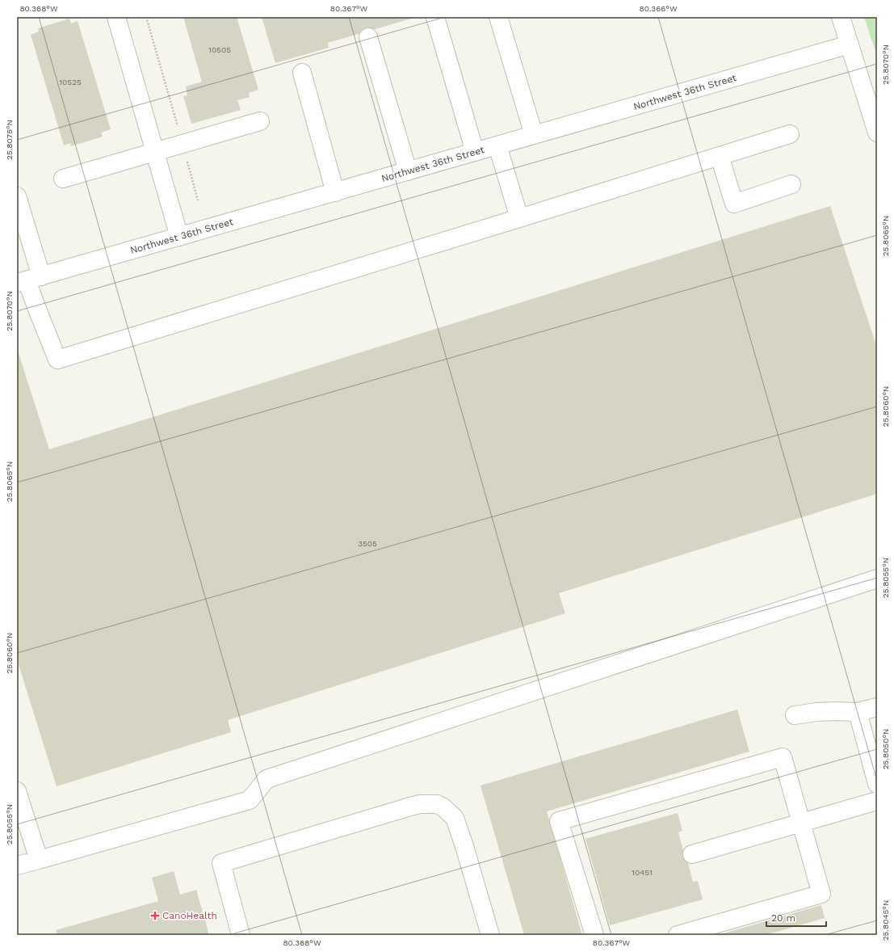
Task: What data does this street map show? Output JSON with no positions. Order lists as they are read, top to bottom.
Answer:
{
  "streets": {
    "street": ["Northwest 36th Street"]
  },
  "places": {
    "health": ["CanoHealth"]
  },
  "house_numbers": [
    "10505",
    "10525",
    "3505",
    "10451"
  ],
  "scale_bar": "20 m",
  "coordinates": [
    "80.368°W",
    "80.367°W",
    "80.366°W",
    "25.8070°N",
    "25.8075°N",
    "25.8065°N",
    "25.8060°N",
    "25.8055°N",
    "25.8050°N",
    "25.8045°N"
  ]
}
